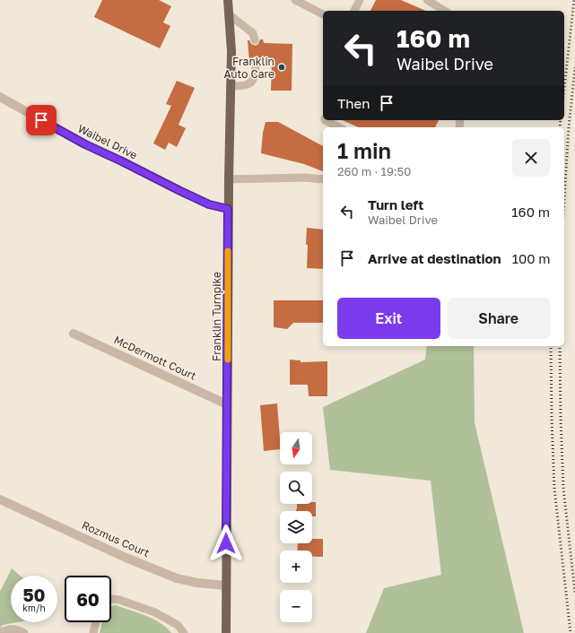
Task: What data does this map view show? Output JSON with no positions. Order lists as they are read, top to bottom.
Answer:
{
  "streets": {
    "main road": ["Franklin Turnpike"],
    "street": ["Waibel Drive", "McDermott Court", "Rozmus Court"]
  },
  "crossings": [
    ["Waibel Drive", "Franklin Turnpike"],
    ["Franklin Turnpike", "McDermott Court"],
    ["Franklin Turnpike", "Rozmus Court"]
  ],
  "places": ["Franklin Auto Care"],
  "north": "bottom",
  "page": {
    "turn": ["160 m", "Waibel Drive"],
    "then": "Then",
    "heading": ["1 min", "260 m · 19:50"],
    "list": [
      {
        "name": "Turn left",
        "note": "Waibel Drive",
        "value": "160 m"
      },
      {
        "name": "Arrive at destination",
        "value": "100 m"
      }
    ],
    "buttons": ["Exit", "Share"],
    "map_buttons": ["+", "−"],
    "speed": "50 km/h",
    "limit": "60"
  }
}
